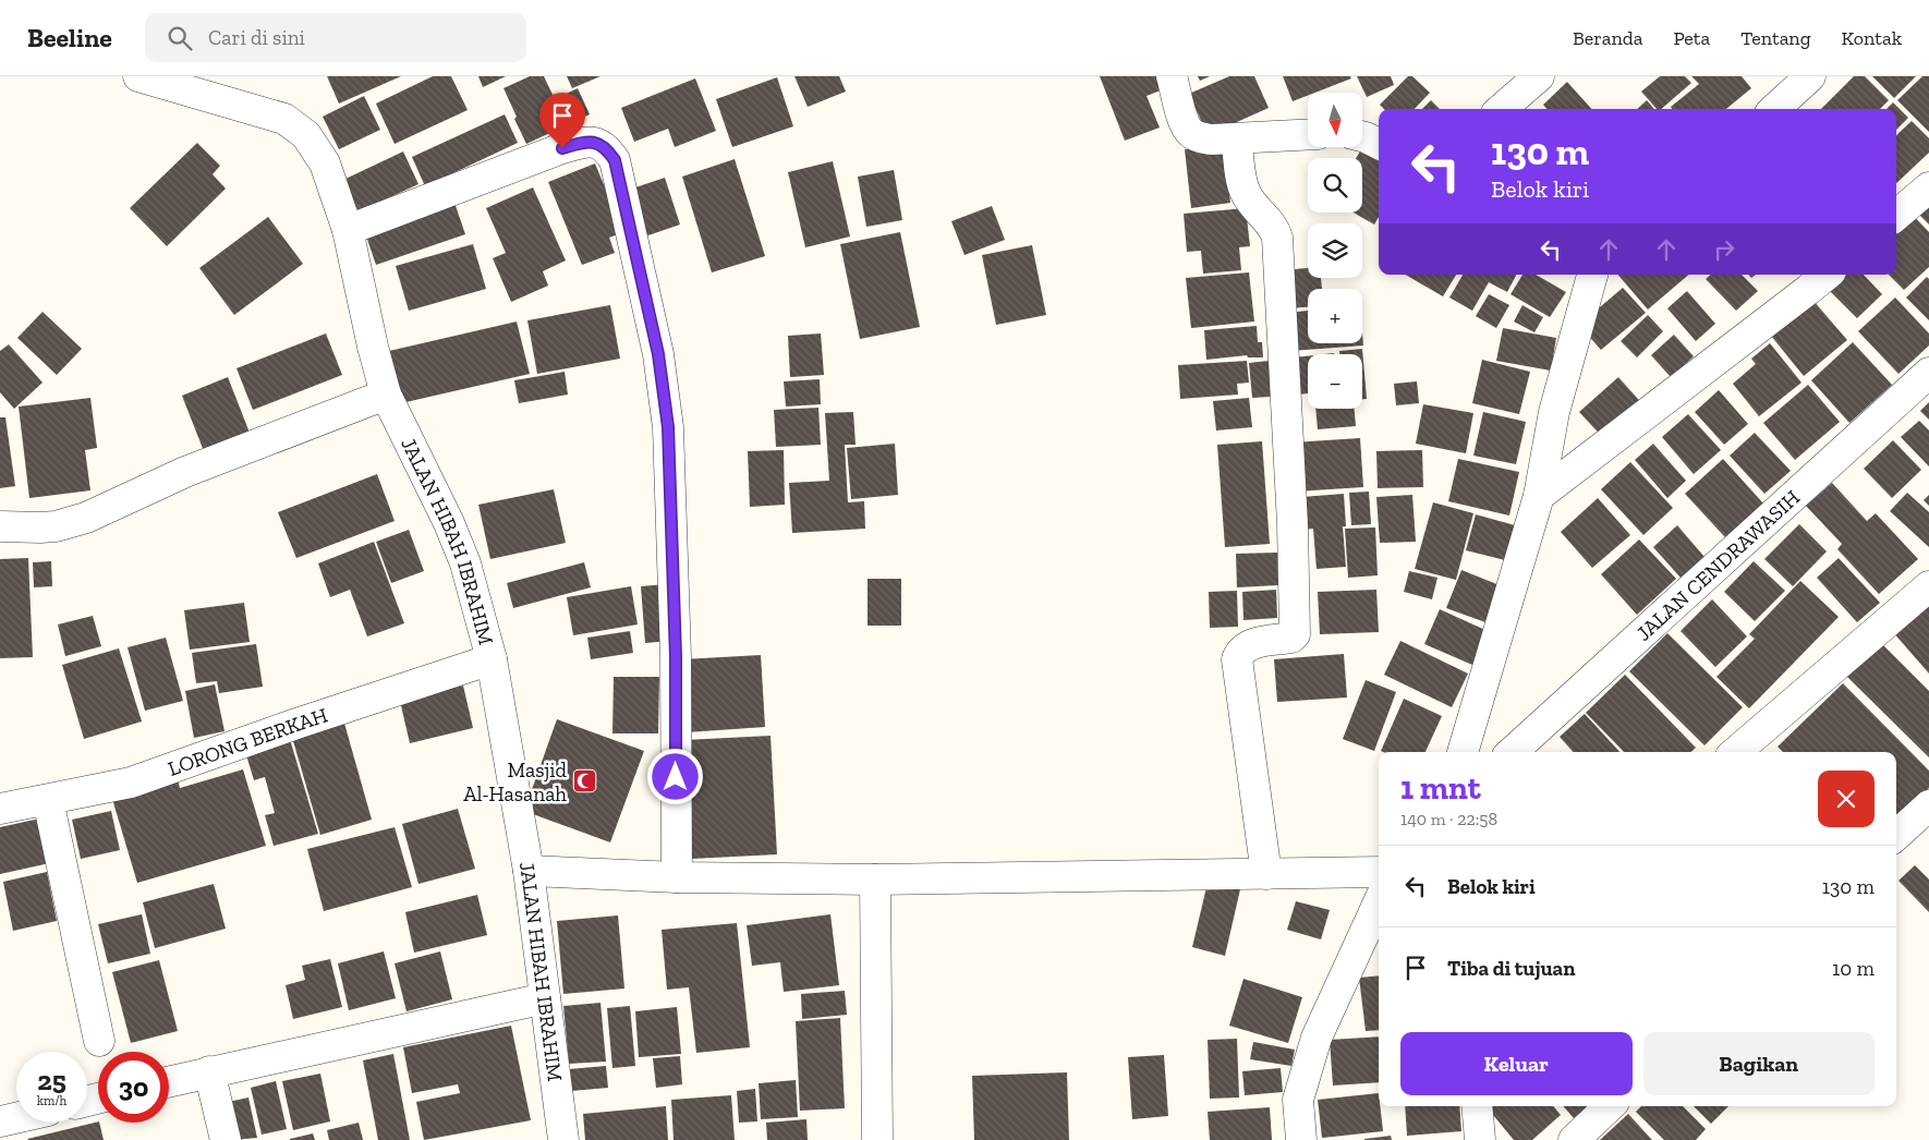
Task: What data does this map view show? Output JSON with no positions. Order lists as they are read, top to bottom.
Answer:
{
  "streets": {
    "street": ["JALAN HIBAH IBRAHIM", "JALAN CENDRAWASIH", "LORONG BERKAH"]
  },
  "crossings": [
    ["JALAN HIBAH IBRAHIM", "LORONG BERKAH"]
  ],
  "places": {
    "mosque": ["Masjid Al-Hasanah"]
  },
  "north": "bottom",
  "page": {
    "header": "Beeline",
    "search": "Cari di sini",
    "nav": [
      "Beranda",
      "Peta",
      "Tentang",
      "Kontak"
    ],
    "map_buttons": ["+", "−"],
    "turn": ["130 m", "Belok kiri"],
    "heading": ["1 mnt", "140 m · 22:58"],
    "list": [
      {
        "name": "Belok kiri",
        "value": "130 m"
      },
      {
        "name": "Tiba di tujuan",
        "value": "10 m"
      }
    ],
    "buttons": ["Keluar", "Bagikan"],
    "speed": "25 km/h",
    "limit": "30"
  }
}
